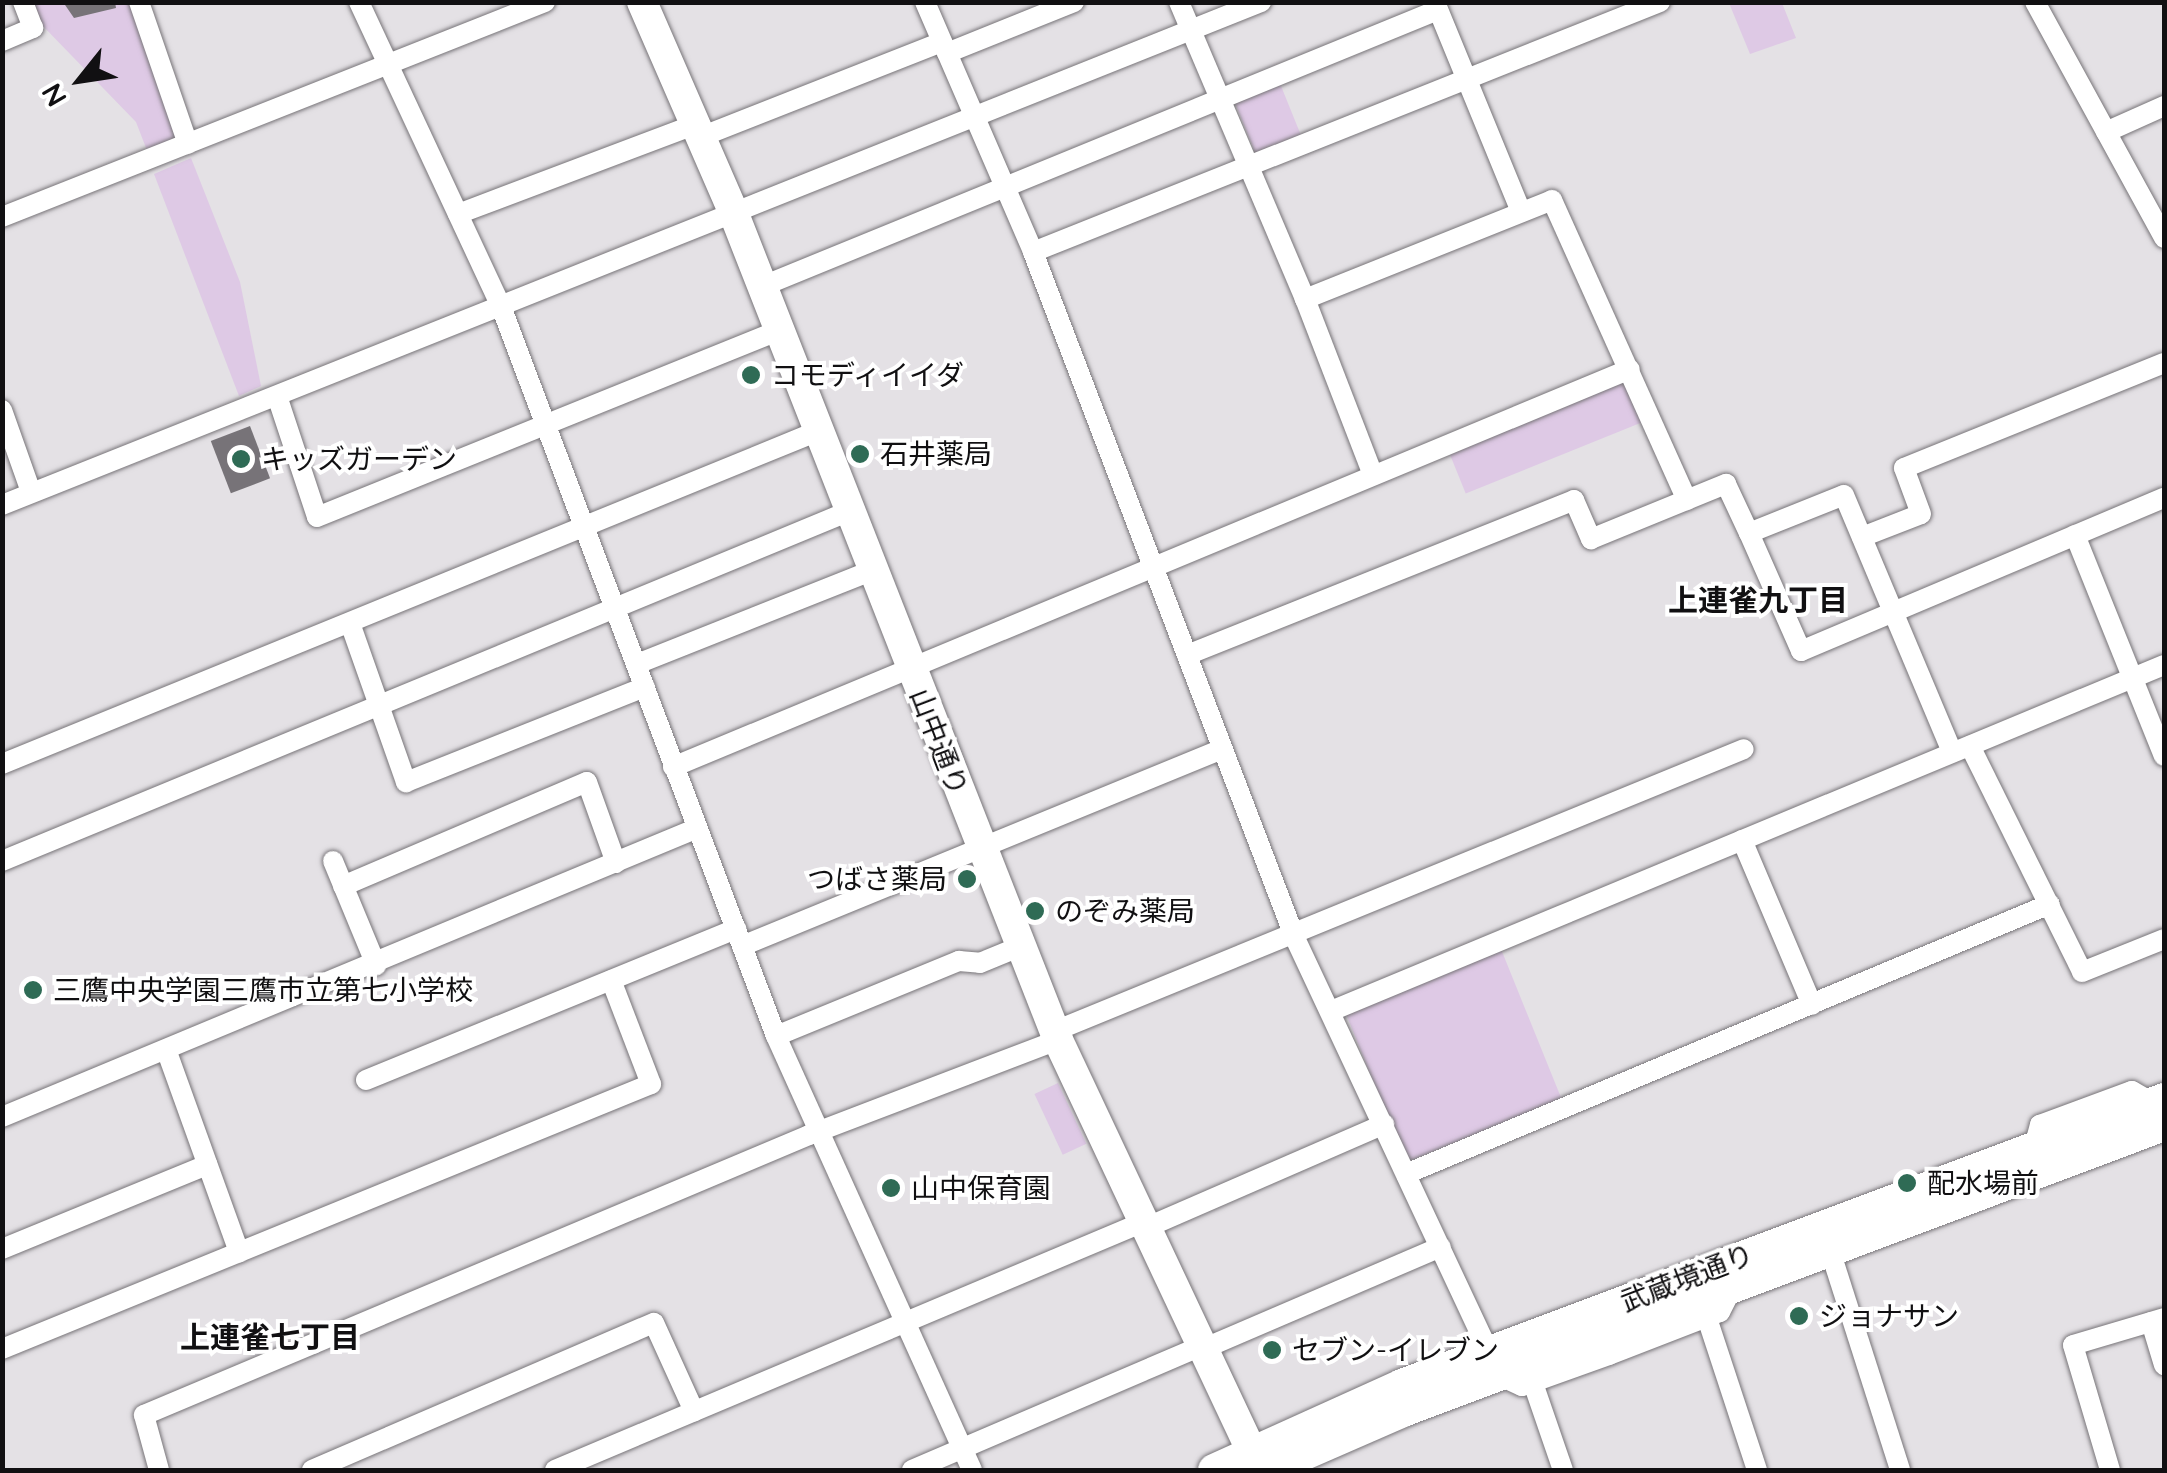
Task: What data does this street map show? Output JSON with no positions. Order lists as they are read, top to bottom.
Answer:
{
  "streets": {
    "main road": ["武蔵境通り"],
    "street": ["山中通り"]
  },
  "crossings": [
    ["山中通り", "武蔵境通り"]
  ],
  "districts": ["上連雀九丁目", "上連雀七丁目"],
  "places": [
    "コモディイイダ",
    "石井薬局",
    "キッズガーデン",
    "つばさ薬局",
    "のぞみ薬局",
    "三鷹中央学園三鷹市立第七小学校",
    "配水場前",
    "山中保育園",
    "ジョナサン",
    "セブン-イレブン"
  ],
  "north": "bottom left"
}
